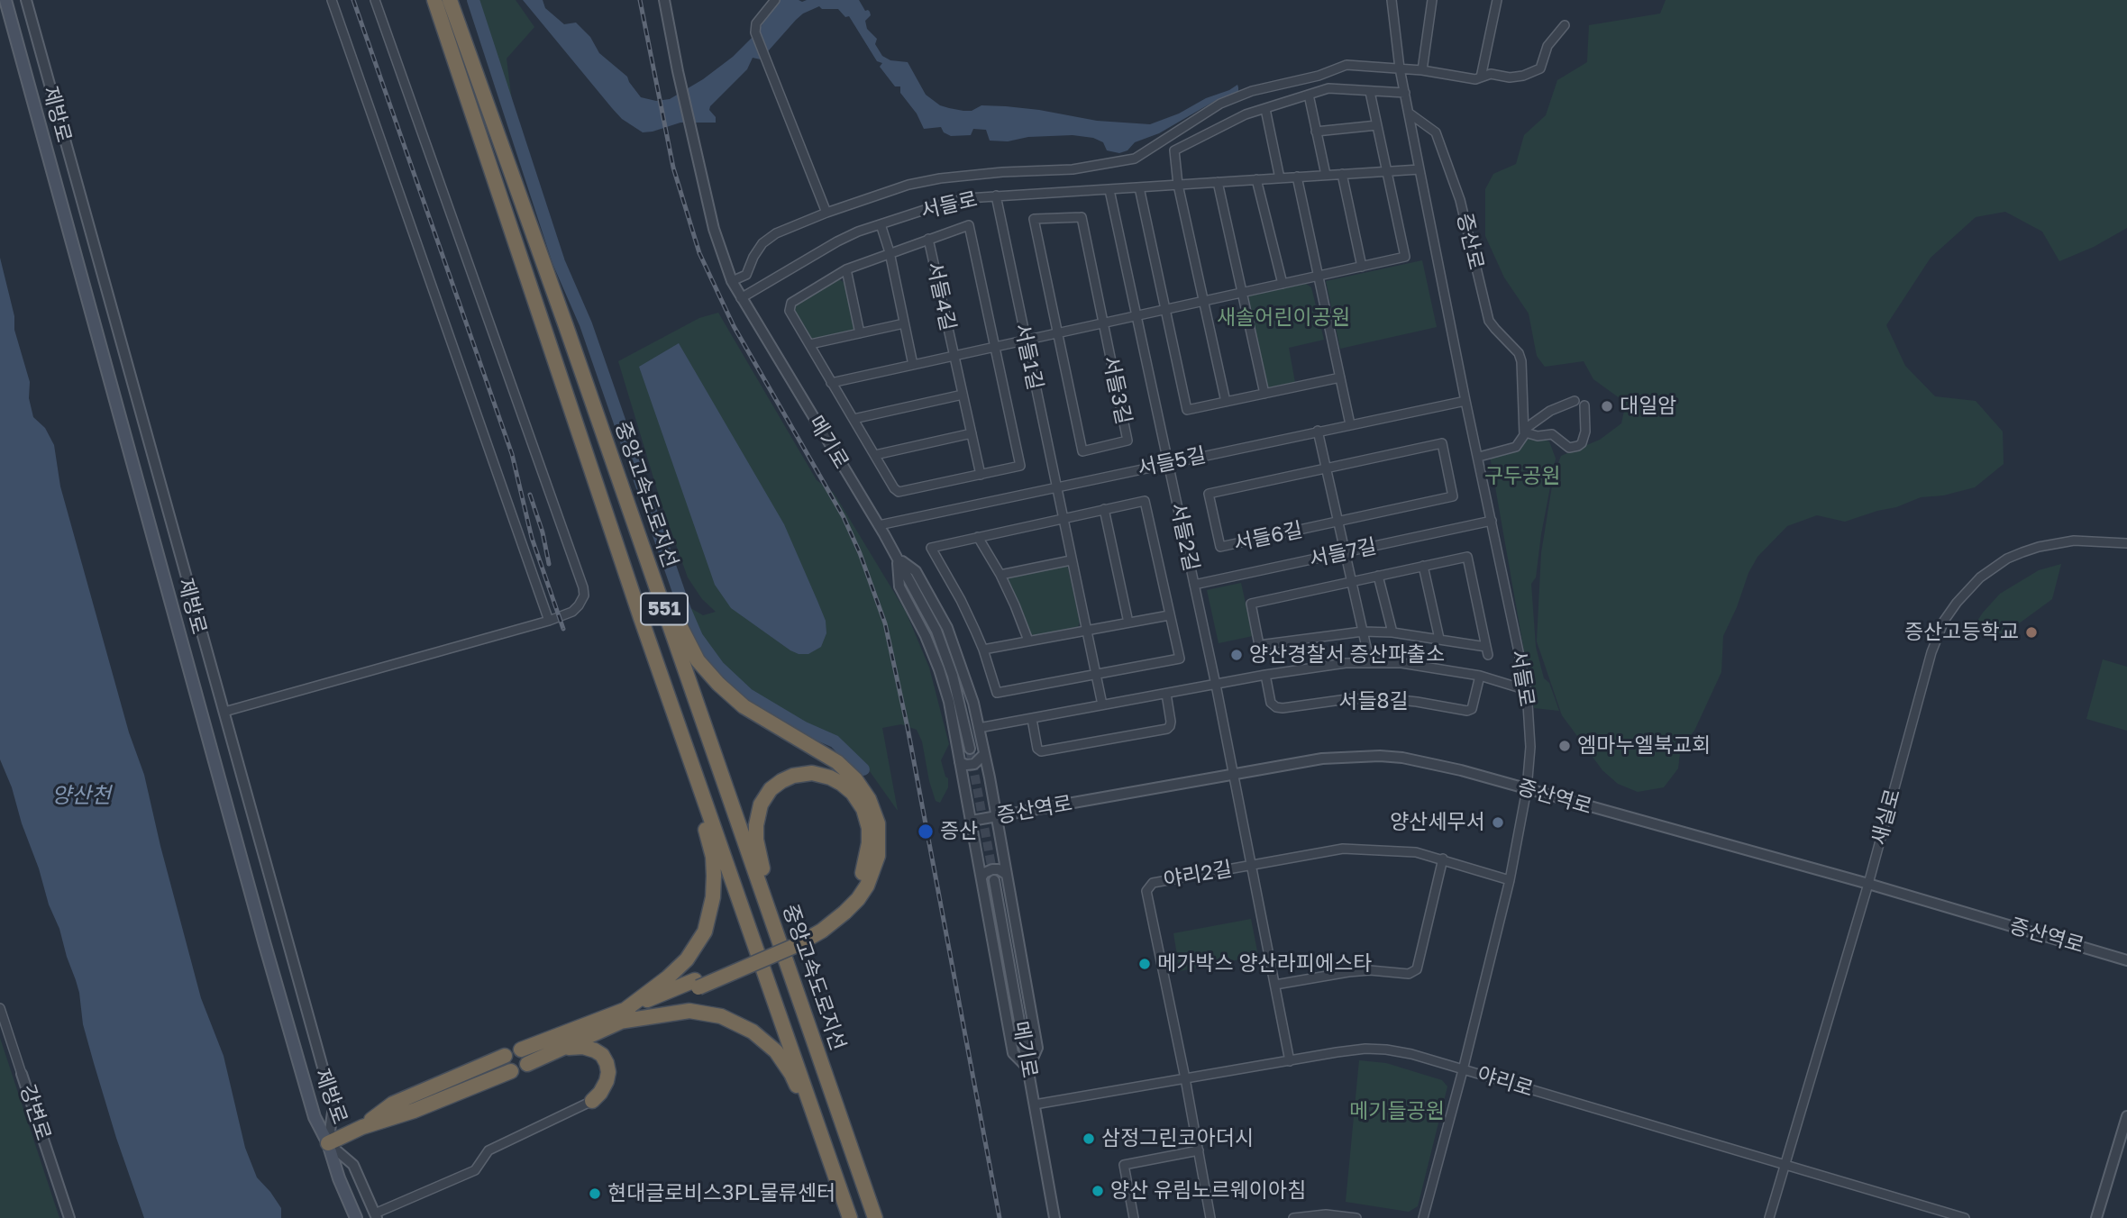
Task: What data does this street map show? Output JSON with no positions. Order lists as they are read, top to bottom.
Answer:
{
  "streets": {
    "highway": ["중앙고속도로지선", "551"],
    "main road": ["제방로"],
    "street": [
      "서들로",
      "증산로",
      "서들4길",
      "서들1길",
      "서들3길",
      "메기로",
      "서들5길",
      "서들2길",
      "서들6길",
      "서들7길",
      "서들8길",
      "증산역로",
      "새실로",
      "야리2길",
      "야리로",
      "강변로"
    ]
  },
  "crossings": [
    ["서들로", "서들1길"],
    ["서들로", "메기로"],
    ["서들로", "서들5길"],
    ["서들로", "서들2길"],
    ["서들로", "서들7길"],
    ["서들로", "서들8길"],
    ["서들로", "증산역로"],
    ["서들로", "야리2길"],
    ["서들로", "야리로"],
    ["서들1길", "서들5길"],
    ["서들1길", "서들8길"],
    ["메기로", "서들5길"],
    ["메기로", "야리로"],
    ["서들5길", "서들2길"],
    ["서들2길", "서들7길"],
    ["서들2길", "서들8길"],
    ["서들2길", "증산역로"],
    ["서들2길", "야리2길"],
    ["서들2길", "야리로"],
    ["증산역로", "새실로"],
    ["새실로", "야리로"],
    ["야리2길", "야리로"]
  ],
  "water": ["양산천"],
  "parks": ["새솔어린이공원", "구두공원", "메기들공원"],
  "places": [
    "대일암",
    "증산고등학교",
    "양산경찰서 증산파출소",
    "엠마누엘북교회",
    "양산세무서",
    "증산",
    "메가박스 양산라피에스타",
    "삼정그린코아더시",
    "양산 유림노르웨이아침",
    "현대글로비스3PL물류센터"
  ]
}
